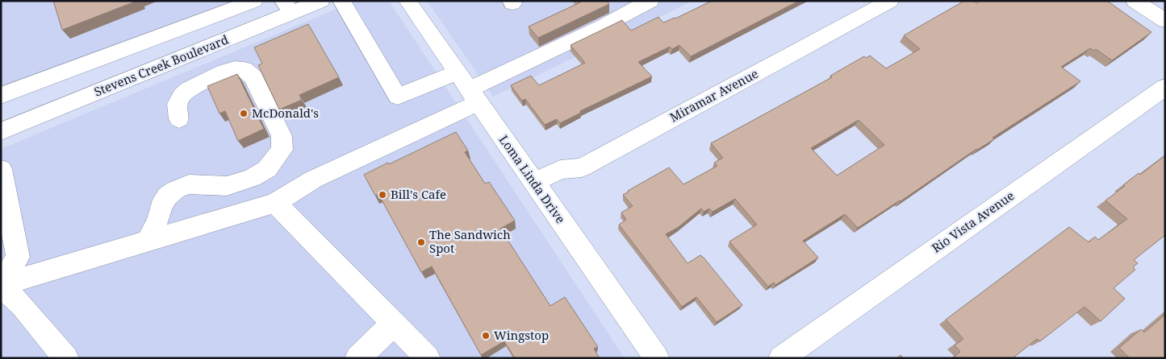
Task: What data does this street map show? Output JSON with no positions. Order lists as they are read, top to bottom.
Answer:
{
  "streets": {
    "street": [
      "Stevens Creek Boulevard",
      "Miramar Avenue",
      "Loma Linda Drive",
      "Rio Vista Avenue"
    ]
  },
  "crossings": [
    ["Miramar Avenue", "Loma Linda Drive"]
  ],
  "places": [
    "McDonald's",
    "Bill's Cafe",
    "The Sandwich Spot",
    "Wingstop"
  ]
}
